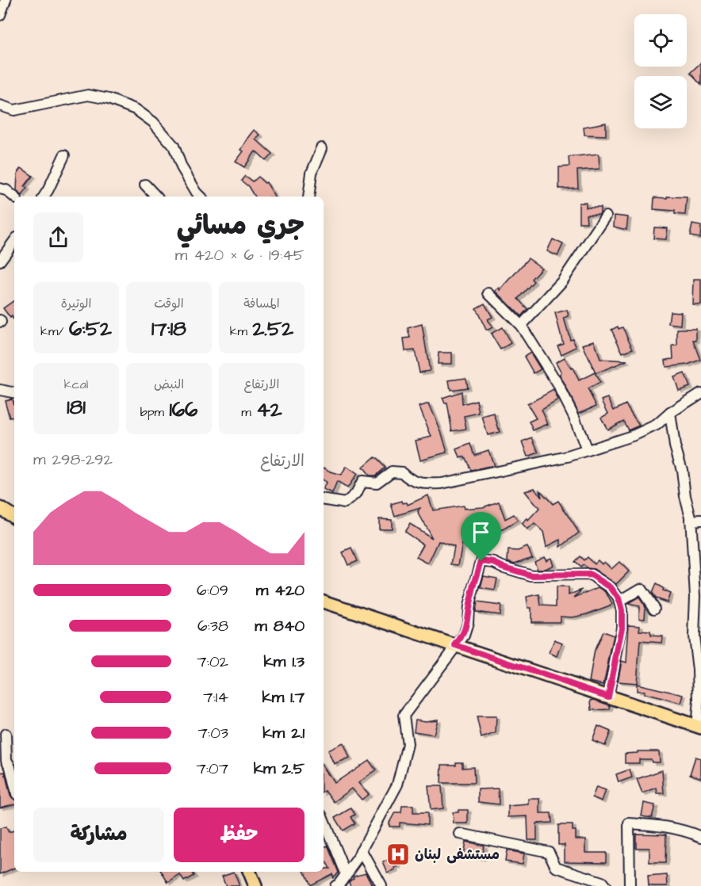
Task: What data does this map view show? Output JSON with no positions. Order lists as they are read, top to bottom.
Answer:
{
  "places": {
    "hospital": ["مستشفى لبنان"]
  },
  "page": {
    "heading": ["جري مسائي", "19:45 · 6 × 420 m"],
    "stats": [
      ["المسافة", "2.52 km"],
      ["الوقت", "17:18"],
      ["الوتيرة", "6:52 /km"],
      ["الارتفاع", "42 m"],
      ["النبض", "166 bpm"],
      ["kcal", "181"]
    ],
    "chart": ["الارتفاع", "292–298 m"],
    "list": [
      {
        "name": "420 m",
        "note": "6:09"
      },
      {
        "name": "840 m",
        "note": "6:38"
      },
      {
        "name": "1.3 km",
        "note": "7:02"
      },
      {
        "name": "1.7 km",
        "note": "7:14"
      },
      {
        "name": "2.1 km",
        "note": "7:03"
      },
      {
        "name": "2.5 km",
        "note": "7:07"
      }
    ],
    "buttons": ["حفظ", "مشاركة"]
  }
}
